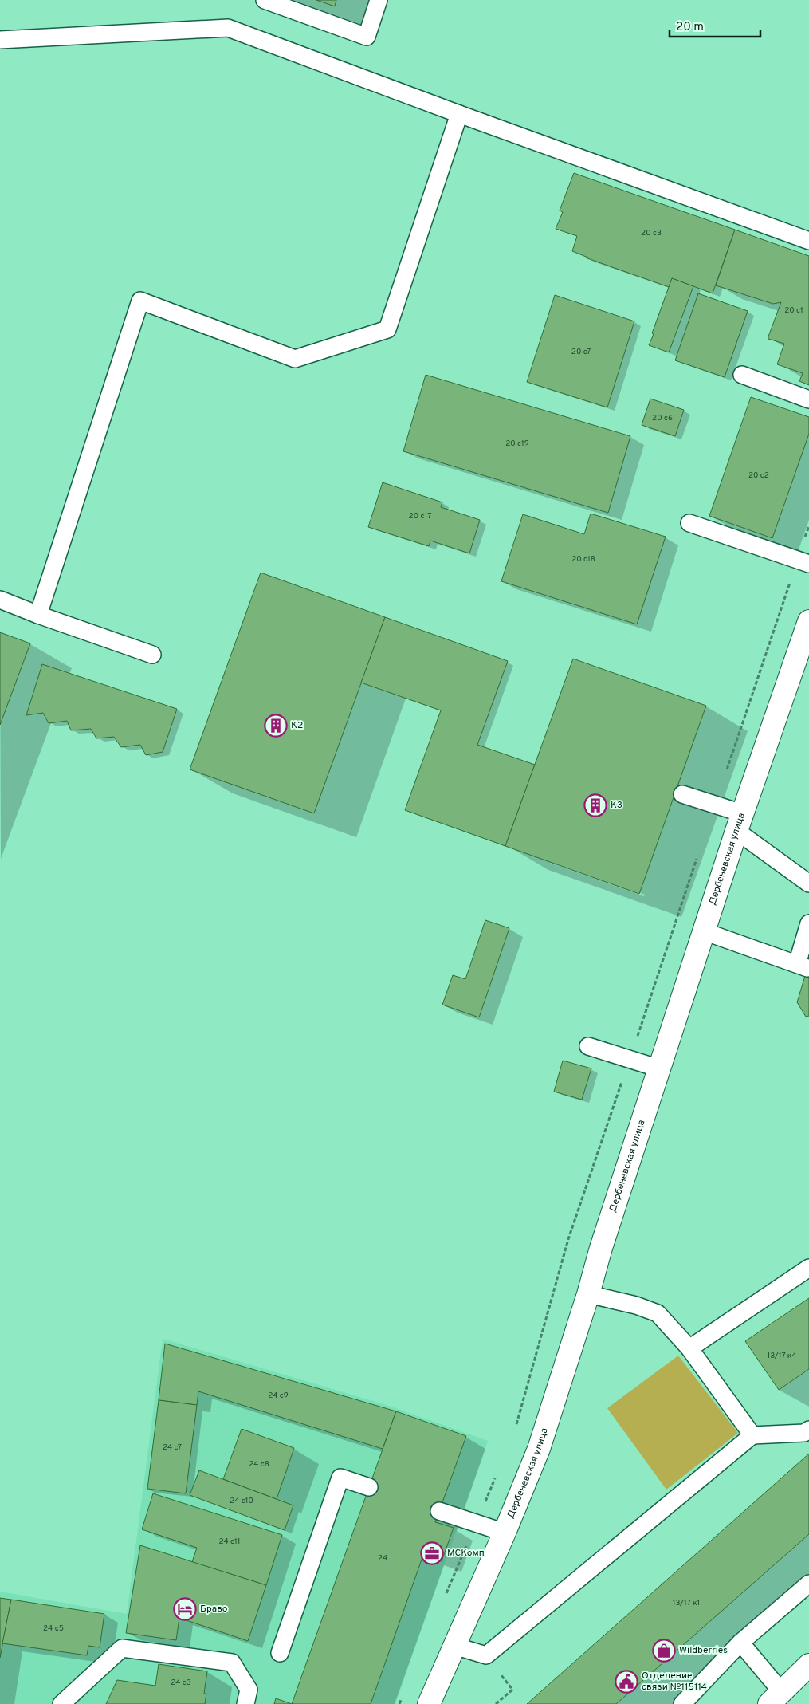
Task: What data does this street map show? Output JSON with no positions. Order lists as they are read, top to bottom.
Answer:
{
  "streets": {
    "street": ["Дербеневская улица"]
  },
  "places": {
    "building": ["К2", "К3"],
    "office": ["МСКомп"],
    "hotel": ["Браво"],
    "shop": ["Wildberries"],
    "public building": ["Отделение связи №115114"]
  },
  "house_numbers": [
    "20 с3",
    "20 с1",
    "20 с7",
    "20 с6",
    "20 с19",
    "20 с2",
    "20 с17",
    "20 с18",
    "13/17 к4",
    "24 с9",
    "24 с7",
    "24 с8",
    "24 с10",
    "24 с11",
    "24",
    "13/17 к1",
    "24 с5",
    "24 с3"
  ],
  "scale_bar": "20 m"
}
